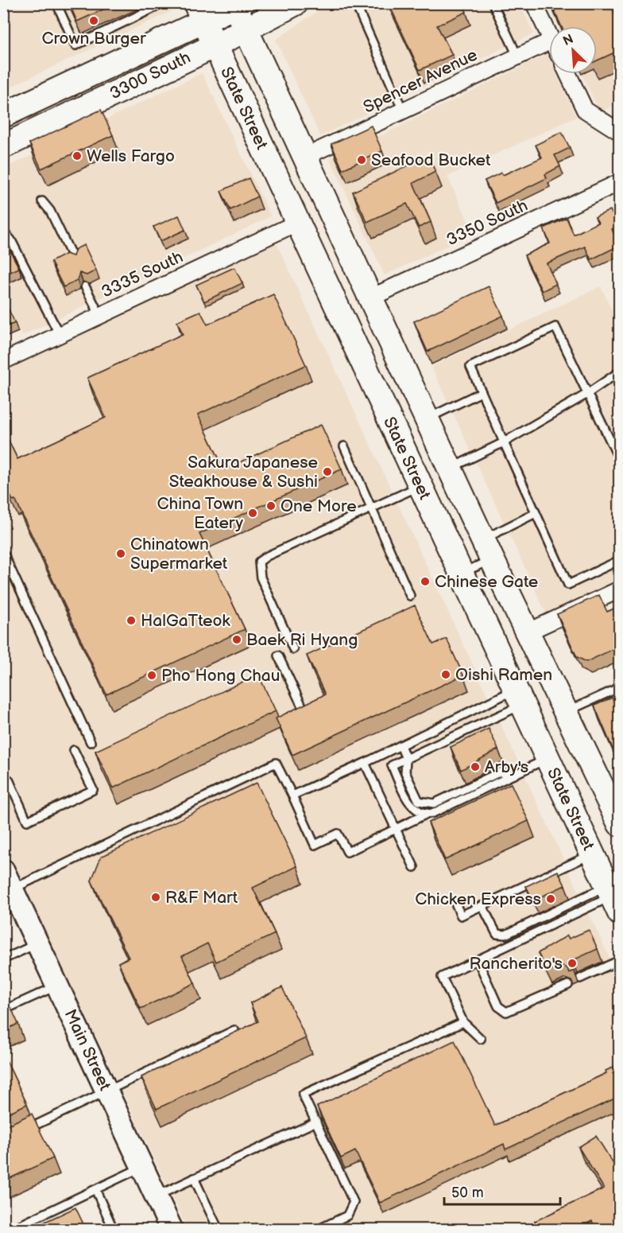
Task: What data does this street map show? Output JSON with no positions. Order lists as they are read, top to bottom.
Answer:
{
  "streets": {
    "main road": ["3300 South", "State Street"],
    "street": [
      "Spencer Avenue",
      "3350 South",
      "3335 South",
      "Main Street"
    ]
  },
  "crossings": [
    ["3300 South", "State Street"],
    ["Spencer Avenue", "State Street"],
    ["State Street", "3350 South"],
    ["State Street", "3335 South"]
  ],
  "places": [
    "Crown Burger",
    "Wells Fargo",
    "Seafood Bucket",
    "Sakura Japanese Steakhouse & Sushi",
    "One More",
    "China Town Eatery",
    "Chinatown Supermarket",
    "Chinese Gate",
    "HalGaTteok",
    "Baek Ri Hyang",
    "Oishi Ramen",
    "Pho Hong Chau",
    "Arby's",
    "R&F Mart",
    "Chicken Express",
    "Rancherito's"
  ],
  "scale_bar": "50 m",
  "north": "top left"
}
